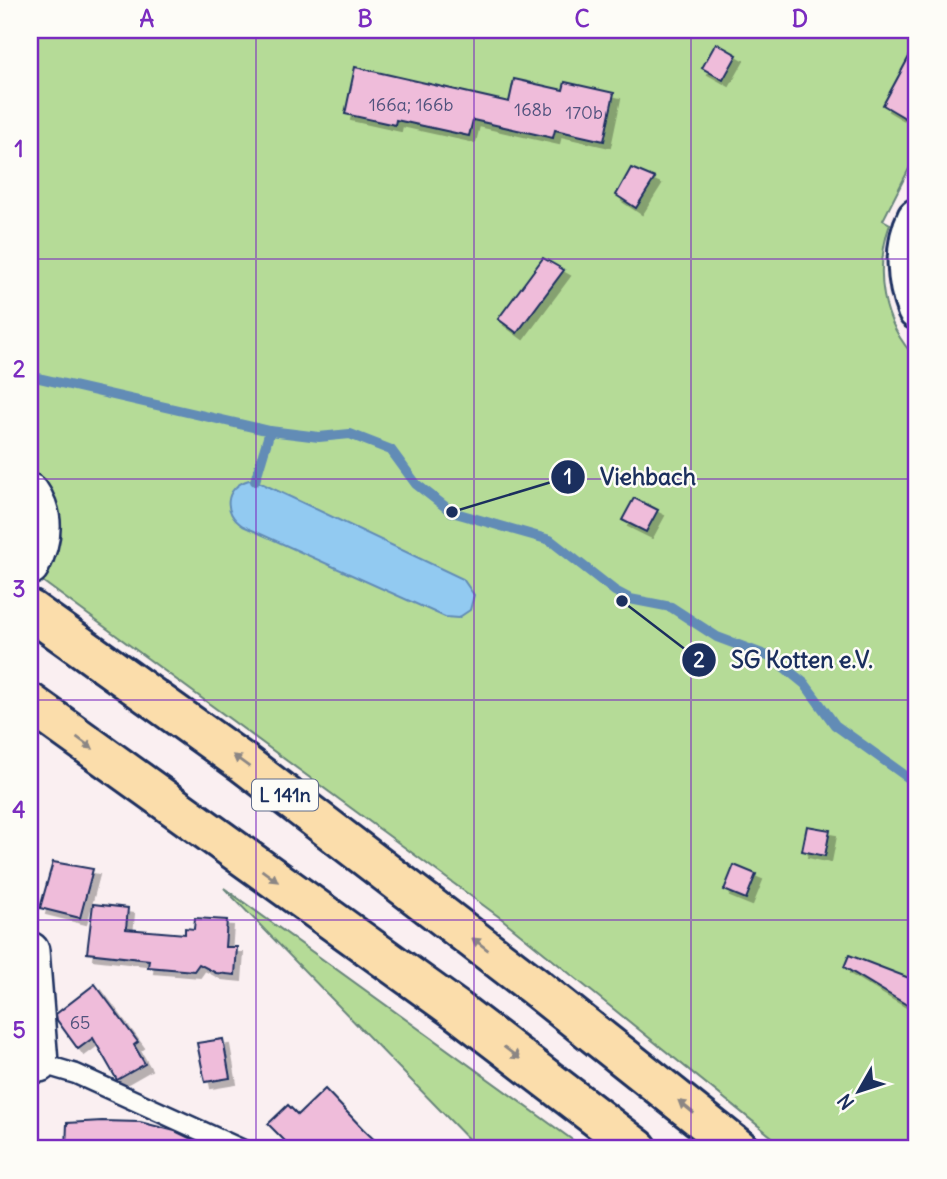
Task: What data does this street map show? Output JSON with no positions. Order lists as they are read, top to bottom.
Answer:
{
  "streets": {
    "highway": ["L 141n"]
  },
  "places": ["Viehbach", "SG Kotten e.V."],
  "house_numbers": [
    "166a; 166b",
    "168b",
    "170b",
    "65"
  ],
  "north": "bottom left",
  "grid": {
    "columns": [
      "A",
      "B",
      "C",
      "D"
    ],
    "rows": [
      "1",
      "2",
      "3",
      "4",
      "5"
    ]
  }
}
